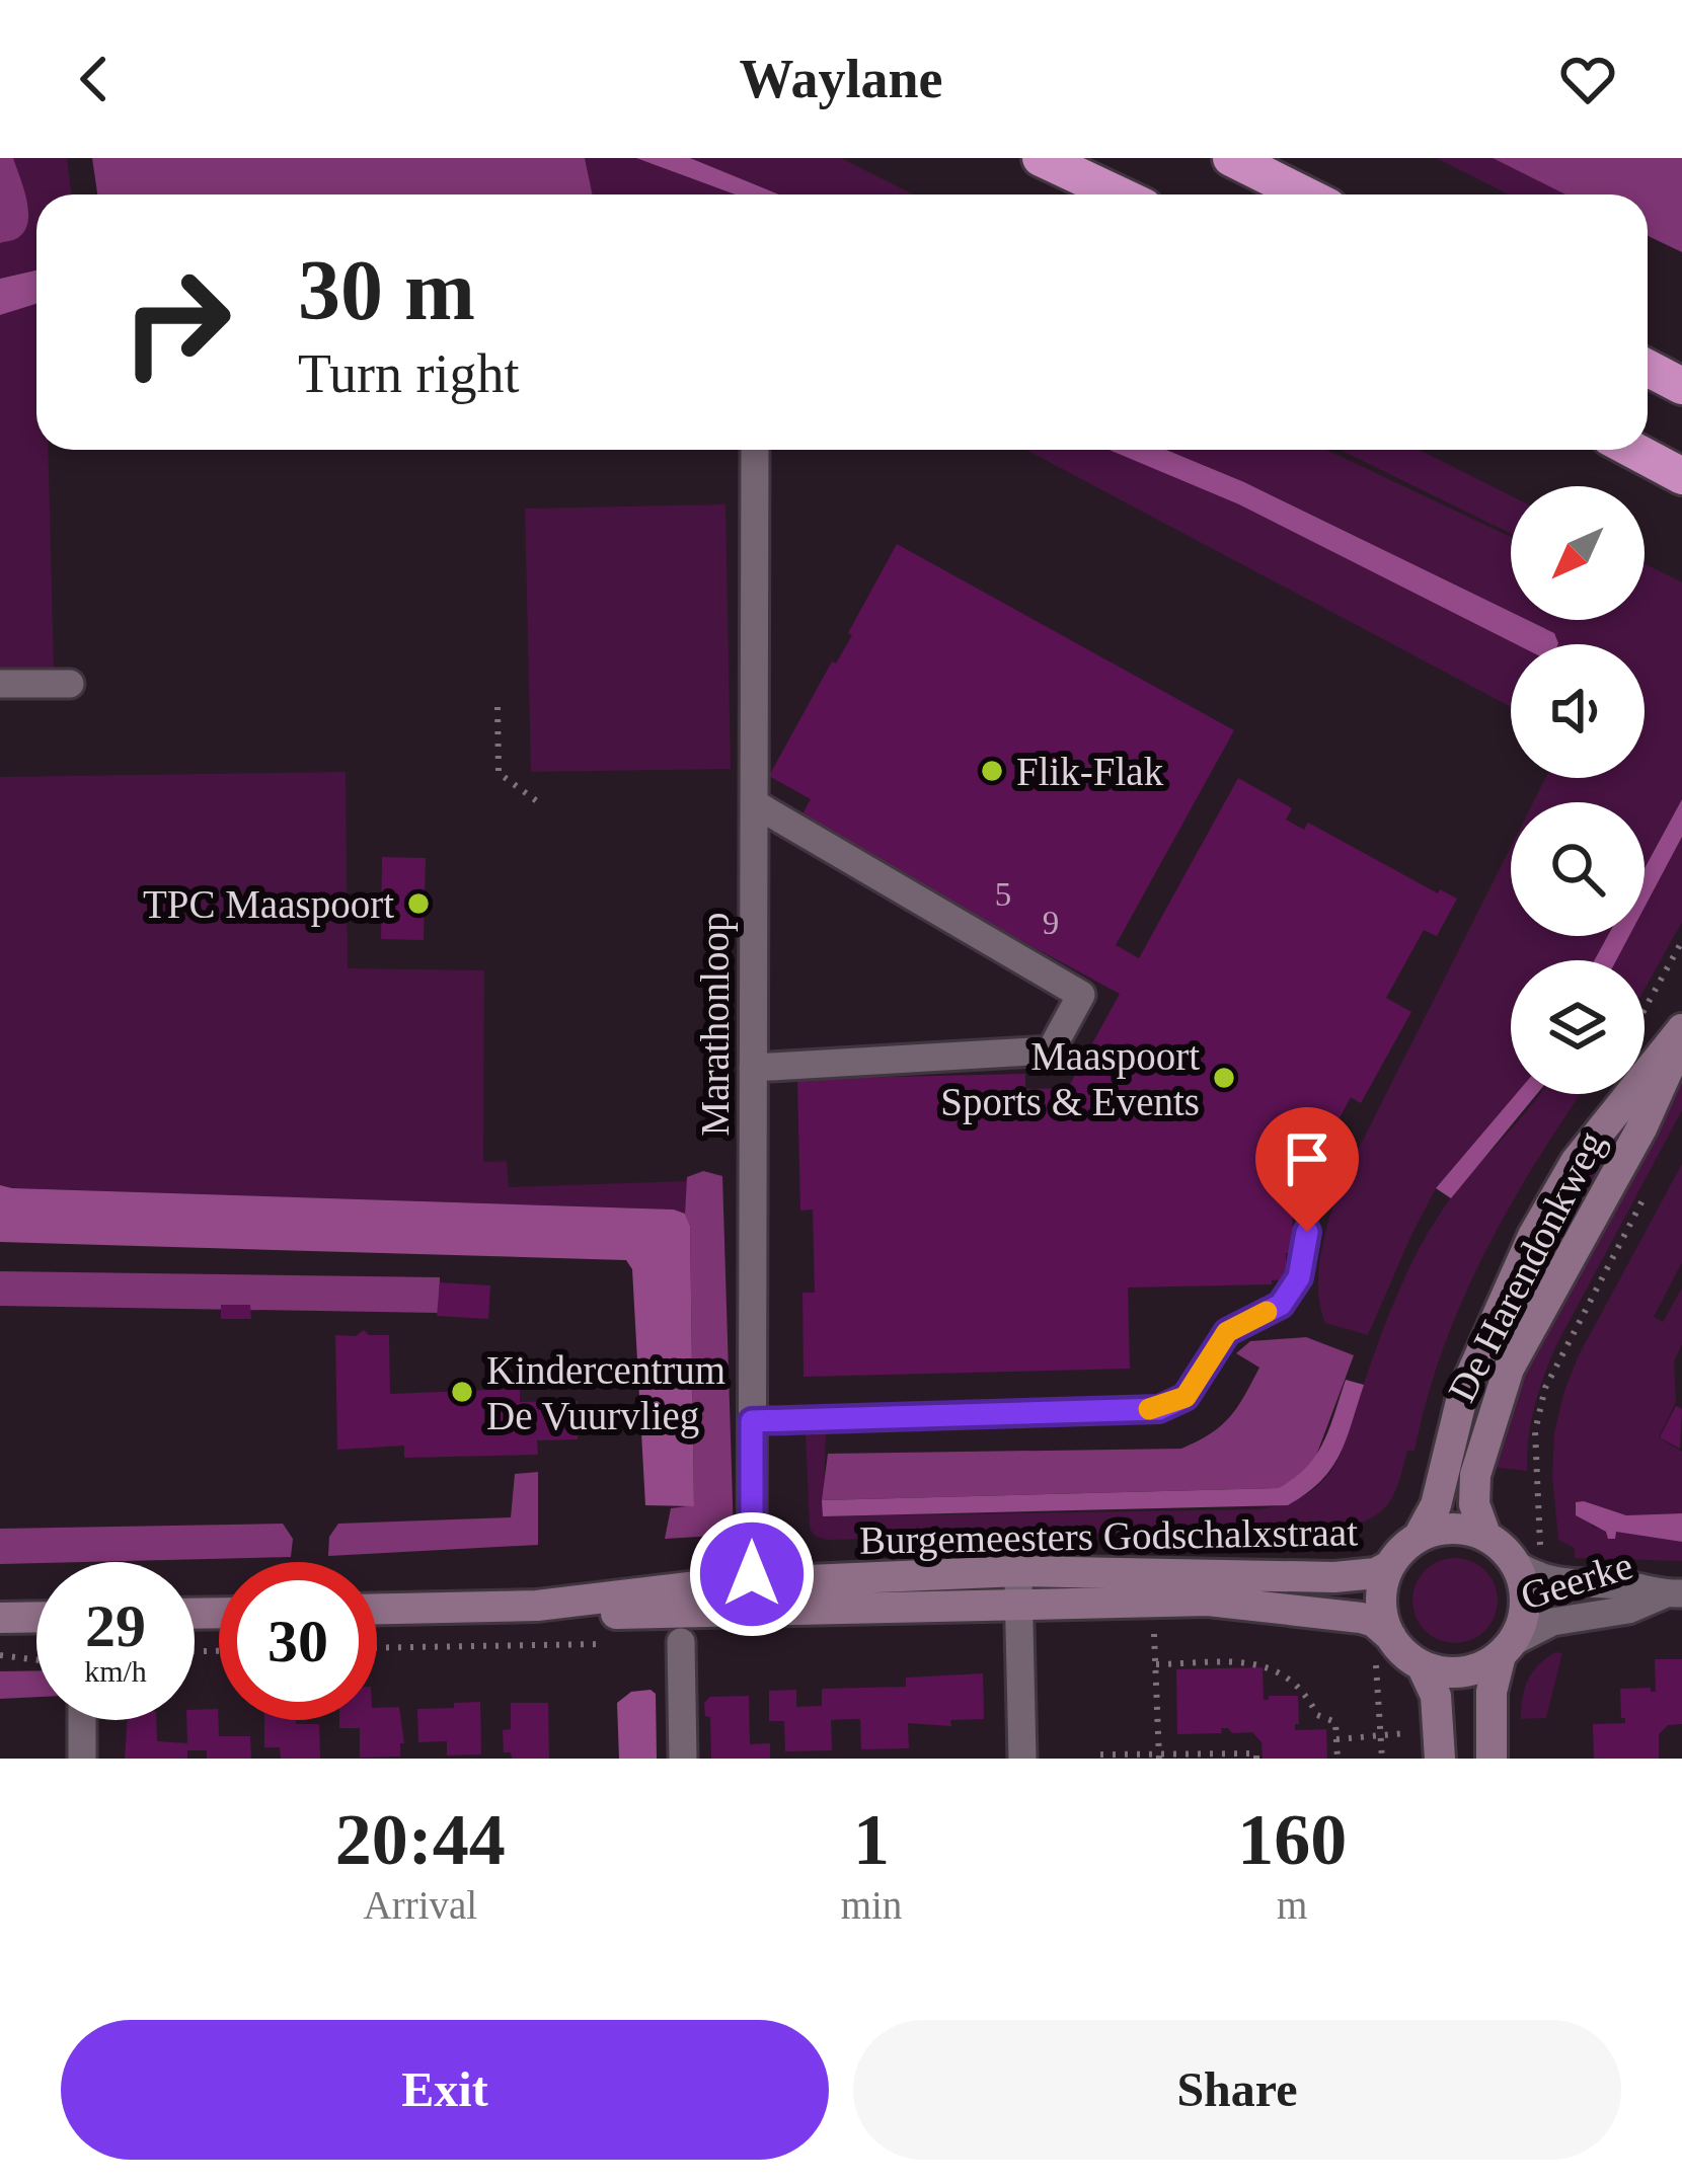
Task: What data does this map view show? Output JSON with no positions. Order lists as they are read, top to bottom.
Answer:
{
  "streets": {
    "street": [
      "Marathonloop",
      "De Harendonkweg",
      "Burgemeesters Godschalxstraat",
      "Geerke"
    ]
  },
  "crossings": [
    ["Marathonloop", "Burgemeesters Godschalxstraat"],
    ["De Harendonkweg", "Burgemeesters Godschalxstraat"],
    ["De Harendonkweg", "Geerke"],
    ["Burgemeesters Godschalxstraat", "Geerke"]
  ],
  "places": [
    "Flik-Flak",
    "TPC Maaspoort",
    "Maaspoort Sports & Events",
    "Kindercentrum De Vuurvlieg"
  ],
  "house_numbers": ["5", "9"],
  "north": "bottom left",
  "page": {
    "header": "Waylane",
    "turn": ["30 m", "Turn right"],
    "speed": "29 km/h",
    "limit": "30",
    "eta": [
      "20:44",
      "Arrival",
      "1",
      "min",
      "160",
      "m"
    ],
    "buttons": ["Exit", "Share"]
  }
}
